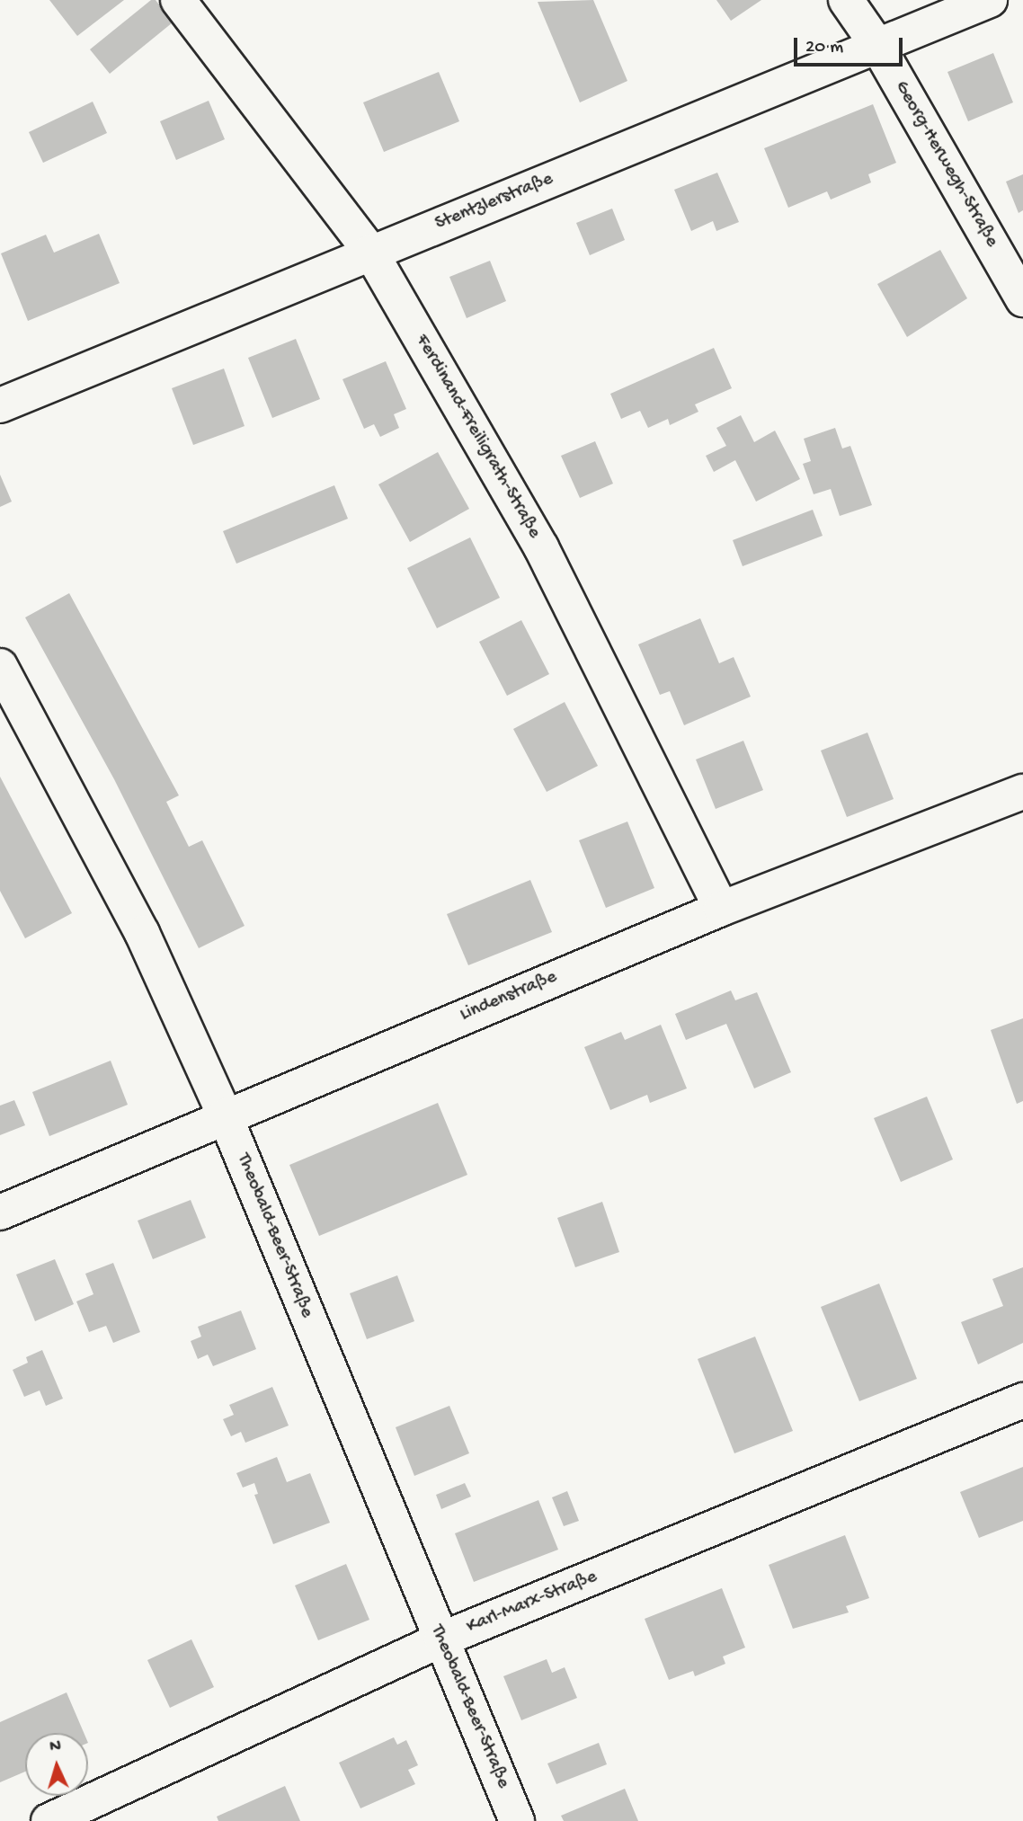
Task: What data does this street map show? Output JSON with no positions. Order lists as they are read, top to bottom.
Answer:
{
  "streets": {
    "street": [
      "Georg-Herwegh-Straße",
      "Stentzlerstraße",
      "Ferdinand-Freiligrath-Straße",
      "Lindenstraße",
      "Theobald-Beer-Straße",
      "Karl-Marx-Straße"
    ]
  },
  "crossings": [
    ["Georg-Herwegh-Straße", "Stentzlerstraße"],
    ["Stentzlerstraße", "Ferdinand-Freiligrath-Straße"],
    ["Ferdinand-Freiligrath-Straße", "Lindenstraße"],
    ["Lindenstraße", "Theobald-Beer-Straße"],
    ["Theobald-Beer-Straße", "Karl-Marx-Straße"]
  ],
  "scale_bar": "20 m",
  "north": "top"
}
